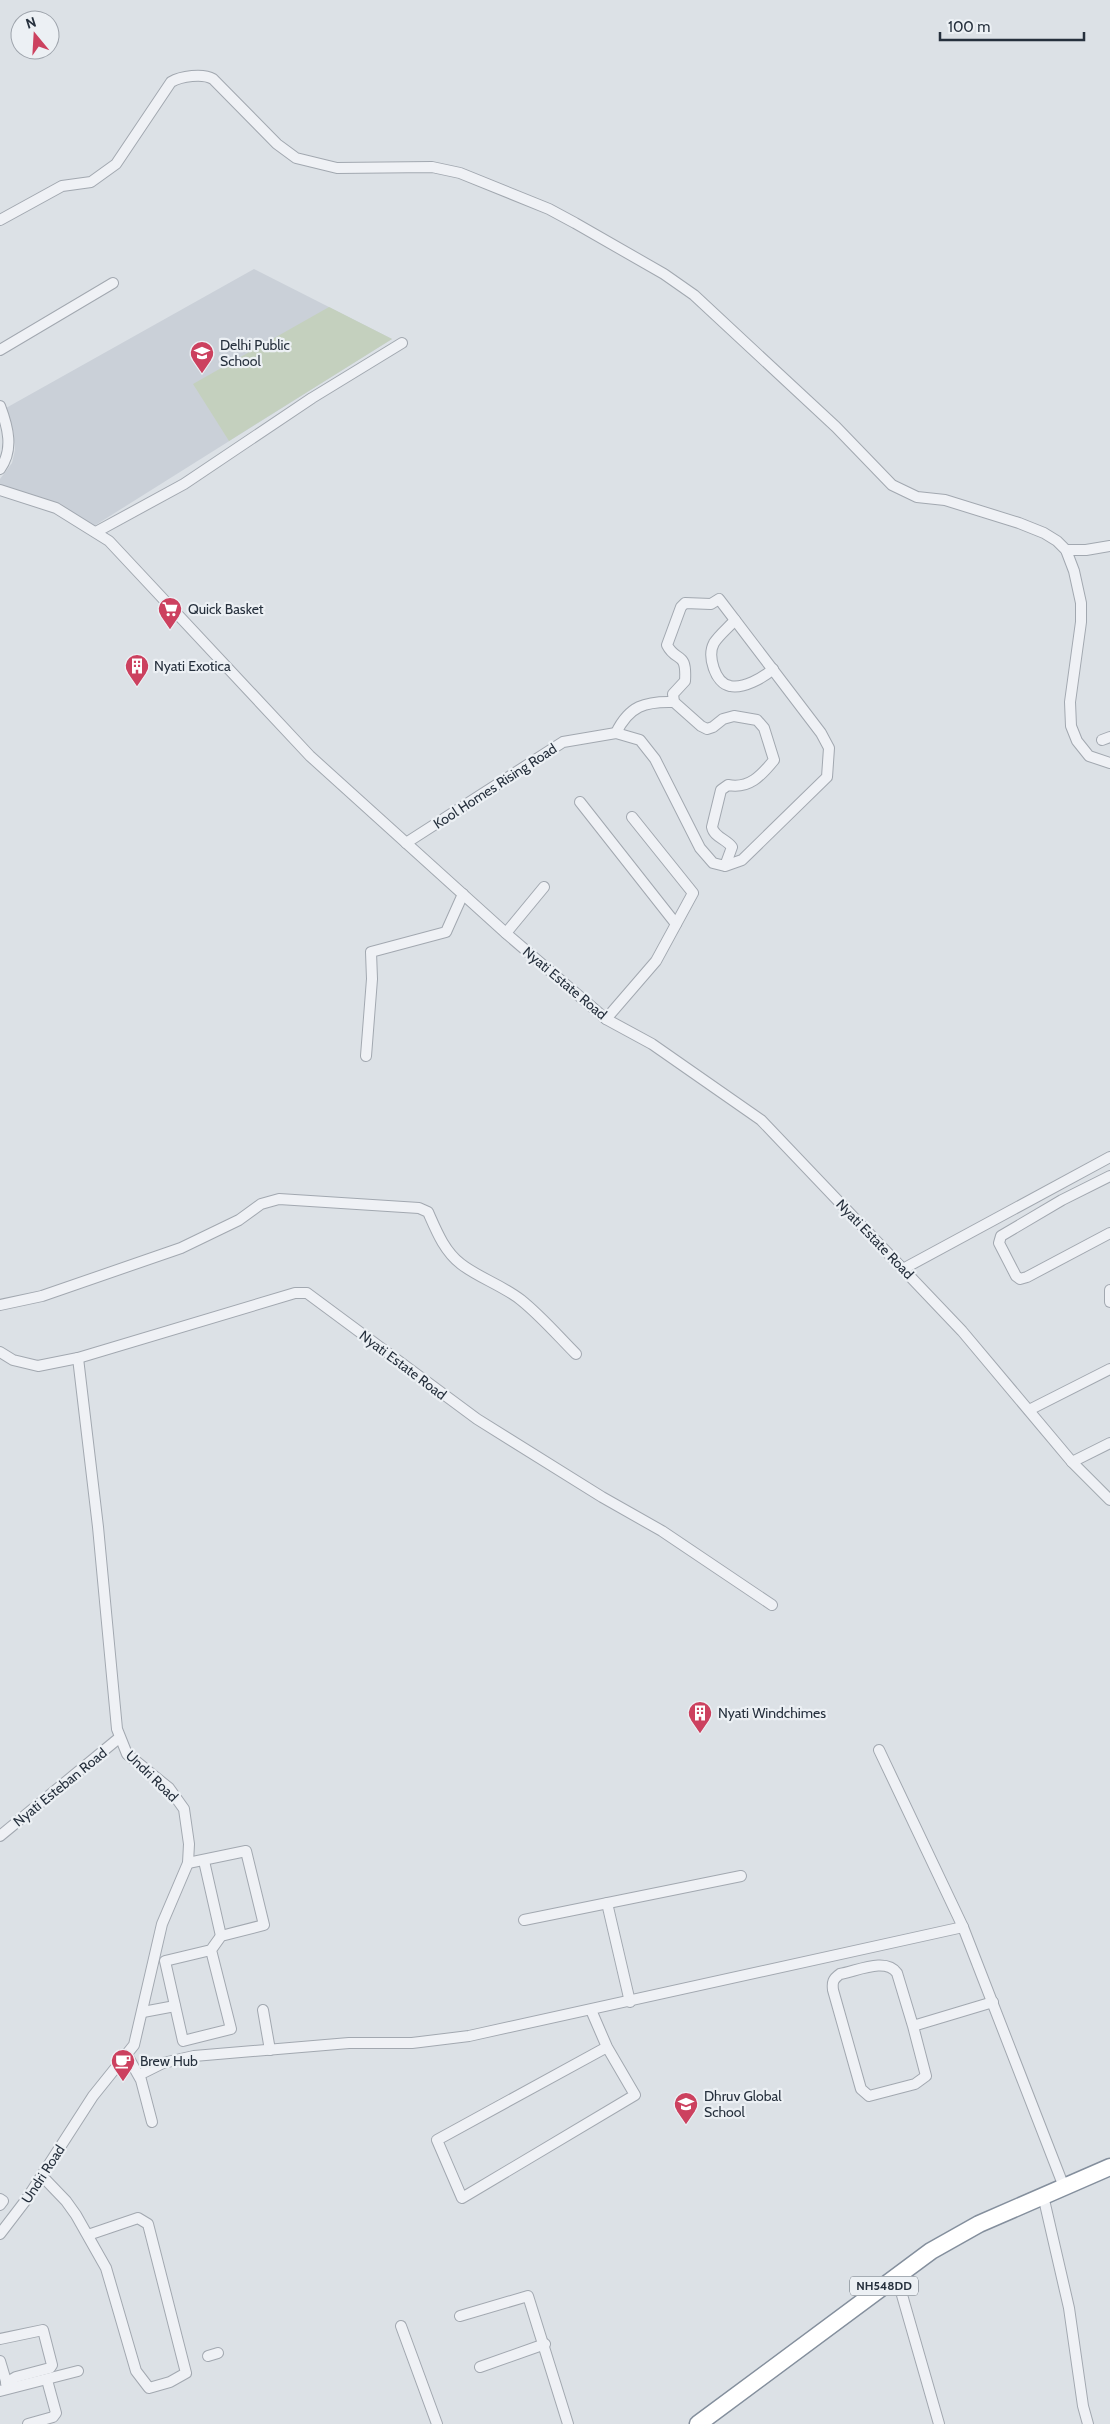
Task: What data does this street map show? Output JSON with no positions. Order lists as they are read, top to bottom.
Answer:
{
  "streets": {
    "highway": ["NH548DD"],
    "street": [
      "Kool Homes Rising Road",
      "Nyati Estate Road",
      "Undri Road",
      "Nyati Esteban Road"
    ]
  },
  "crossings": [
    ["Kool Homes Rising Road", "Nyati Estate Road"],
    ["Nyati Estate Road", "Undri Road"],
    ["Undri Road", "Nyati Esteban Road"]
  ],
  "places": {
    "school or university": ["Delhi Public School", "Dhruv Global School"],
    "supermarket": ["Quick Basket"],
    "building": ["Nyati Exotica", "Nyati Windchimes"],
    "cafe": ["Brew Hub"]
  },
  "scale_bar": "100 m",
  "north": "top"
}
